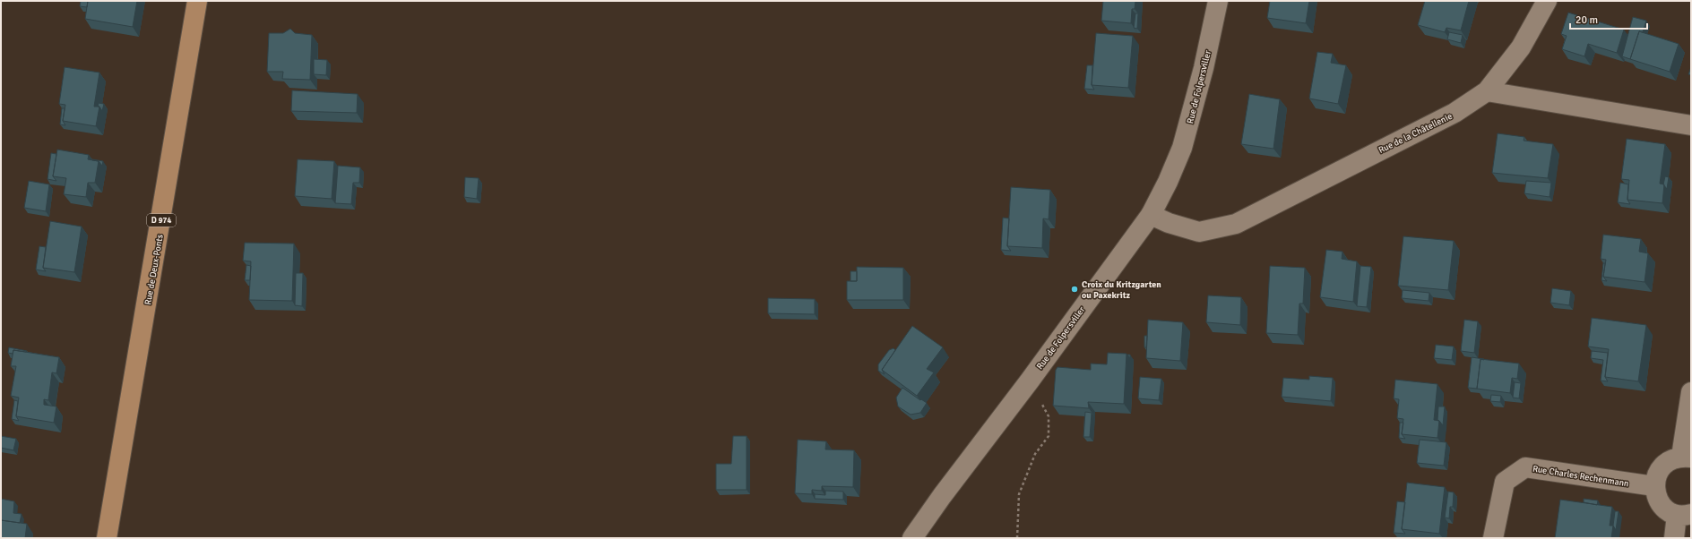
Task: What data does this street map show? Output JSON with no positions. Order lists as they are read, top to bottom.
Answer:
{
  "streets": {
    "main road": ["D 974", "Rue de Deux-Ponts"],
    "street": ["Rue de Folpersviller", "Rue de la Châtellenie", "Rue Charles Rechenmann"]
  },
  "crossings": [
    ["Rue de Folpersviller", "Rue de la Châtellenie"]
  ],
  "places": ["Croix du Kritzgarten ou Paxekritz"],
  "scale_bar": "20 m"
}
